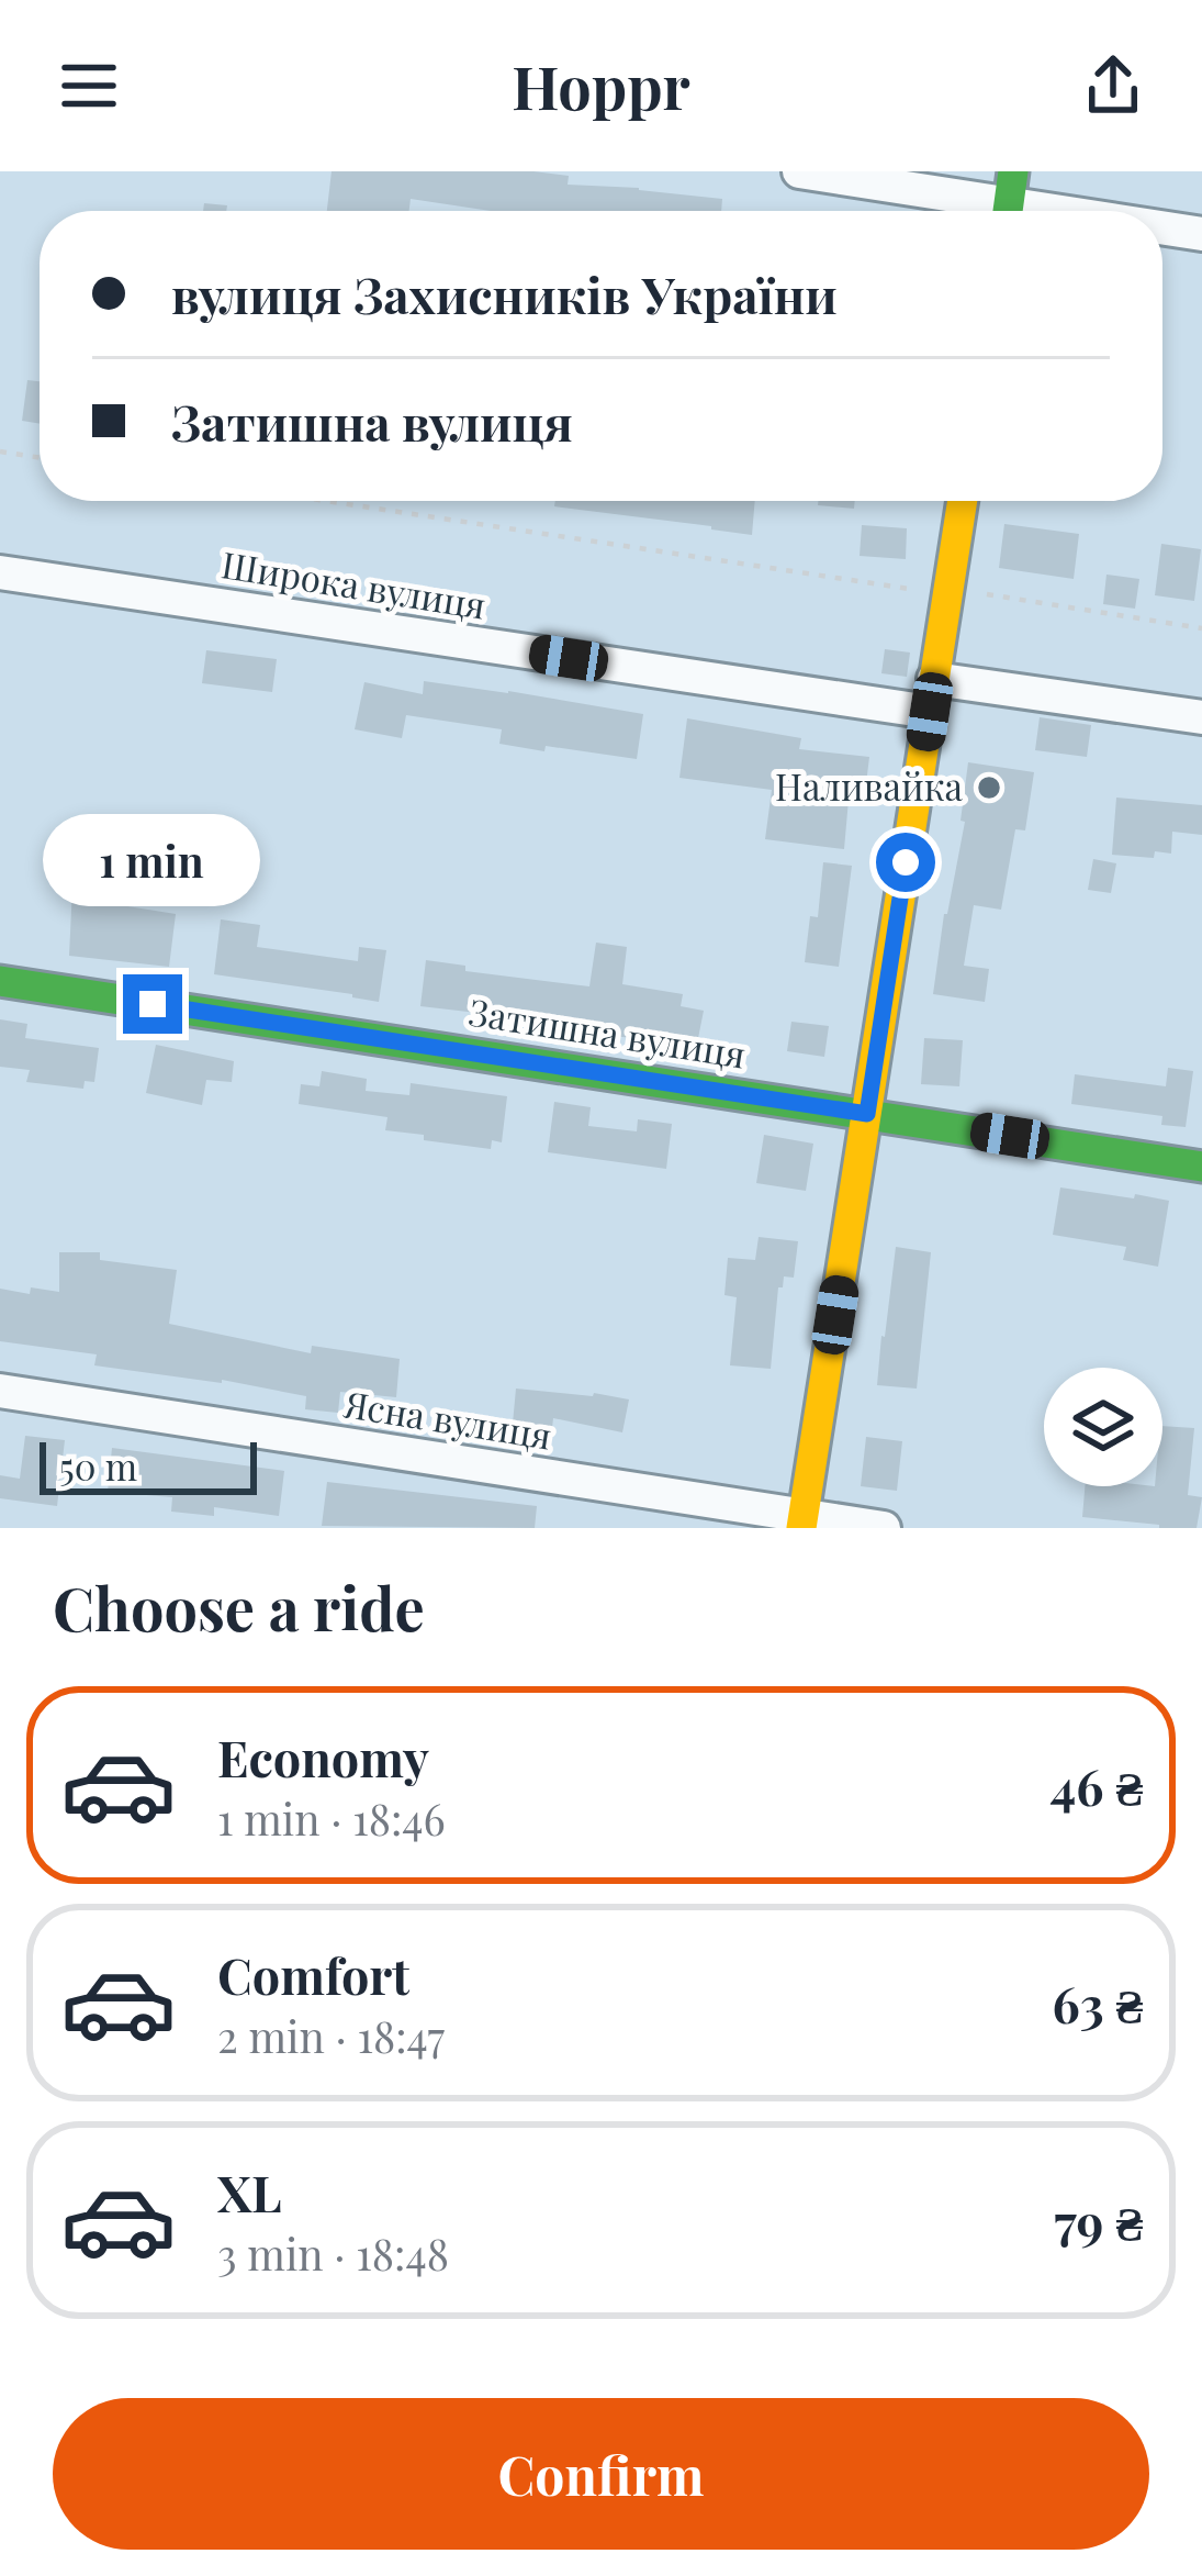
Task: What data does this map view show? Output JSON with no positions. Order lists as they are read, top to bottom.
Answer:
{
  "streets": {
    "street": ["Широка вулиця", "Затишна вулиця", "Ясна вулиця"]
  },
  "places": ["Наливайка"],
  "scale_bar": "50 m",
  "page": {
    "header": "Hoppr",
    "banner": ["вулиця Захисників України", "Затишна вулиця"],
    "bubble": "1 min",
    "scale": "50 m",
    "heading": "Choose a ride",
    "list": [
      {
        "name": "Economy",
        "note": "1 min · 18:46",
        "value": "46 ₴"
      },
      {
        "name": "Comfort",
        "note": "2 min · 18:47",
        "value": "63 ₴"
      },
      {
        "name": "XL",
        "note": "3 min · 18:48",
        "value": "79 ₴"
      }
    ],
    "buttons": "Confirm"
  }
}
